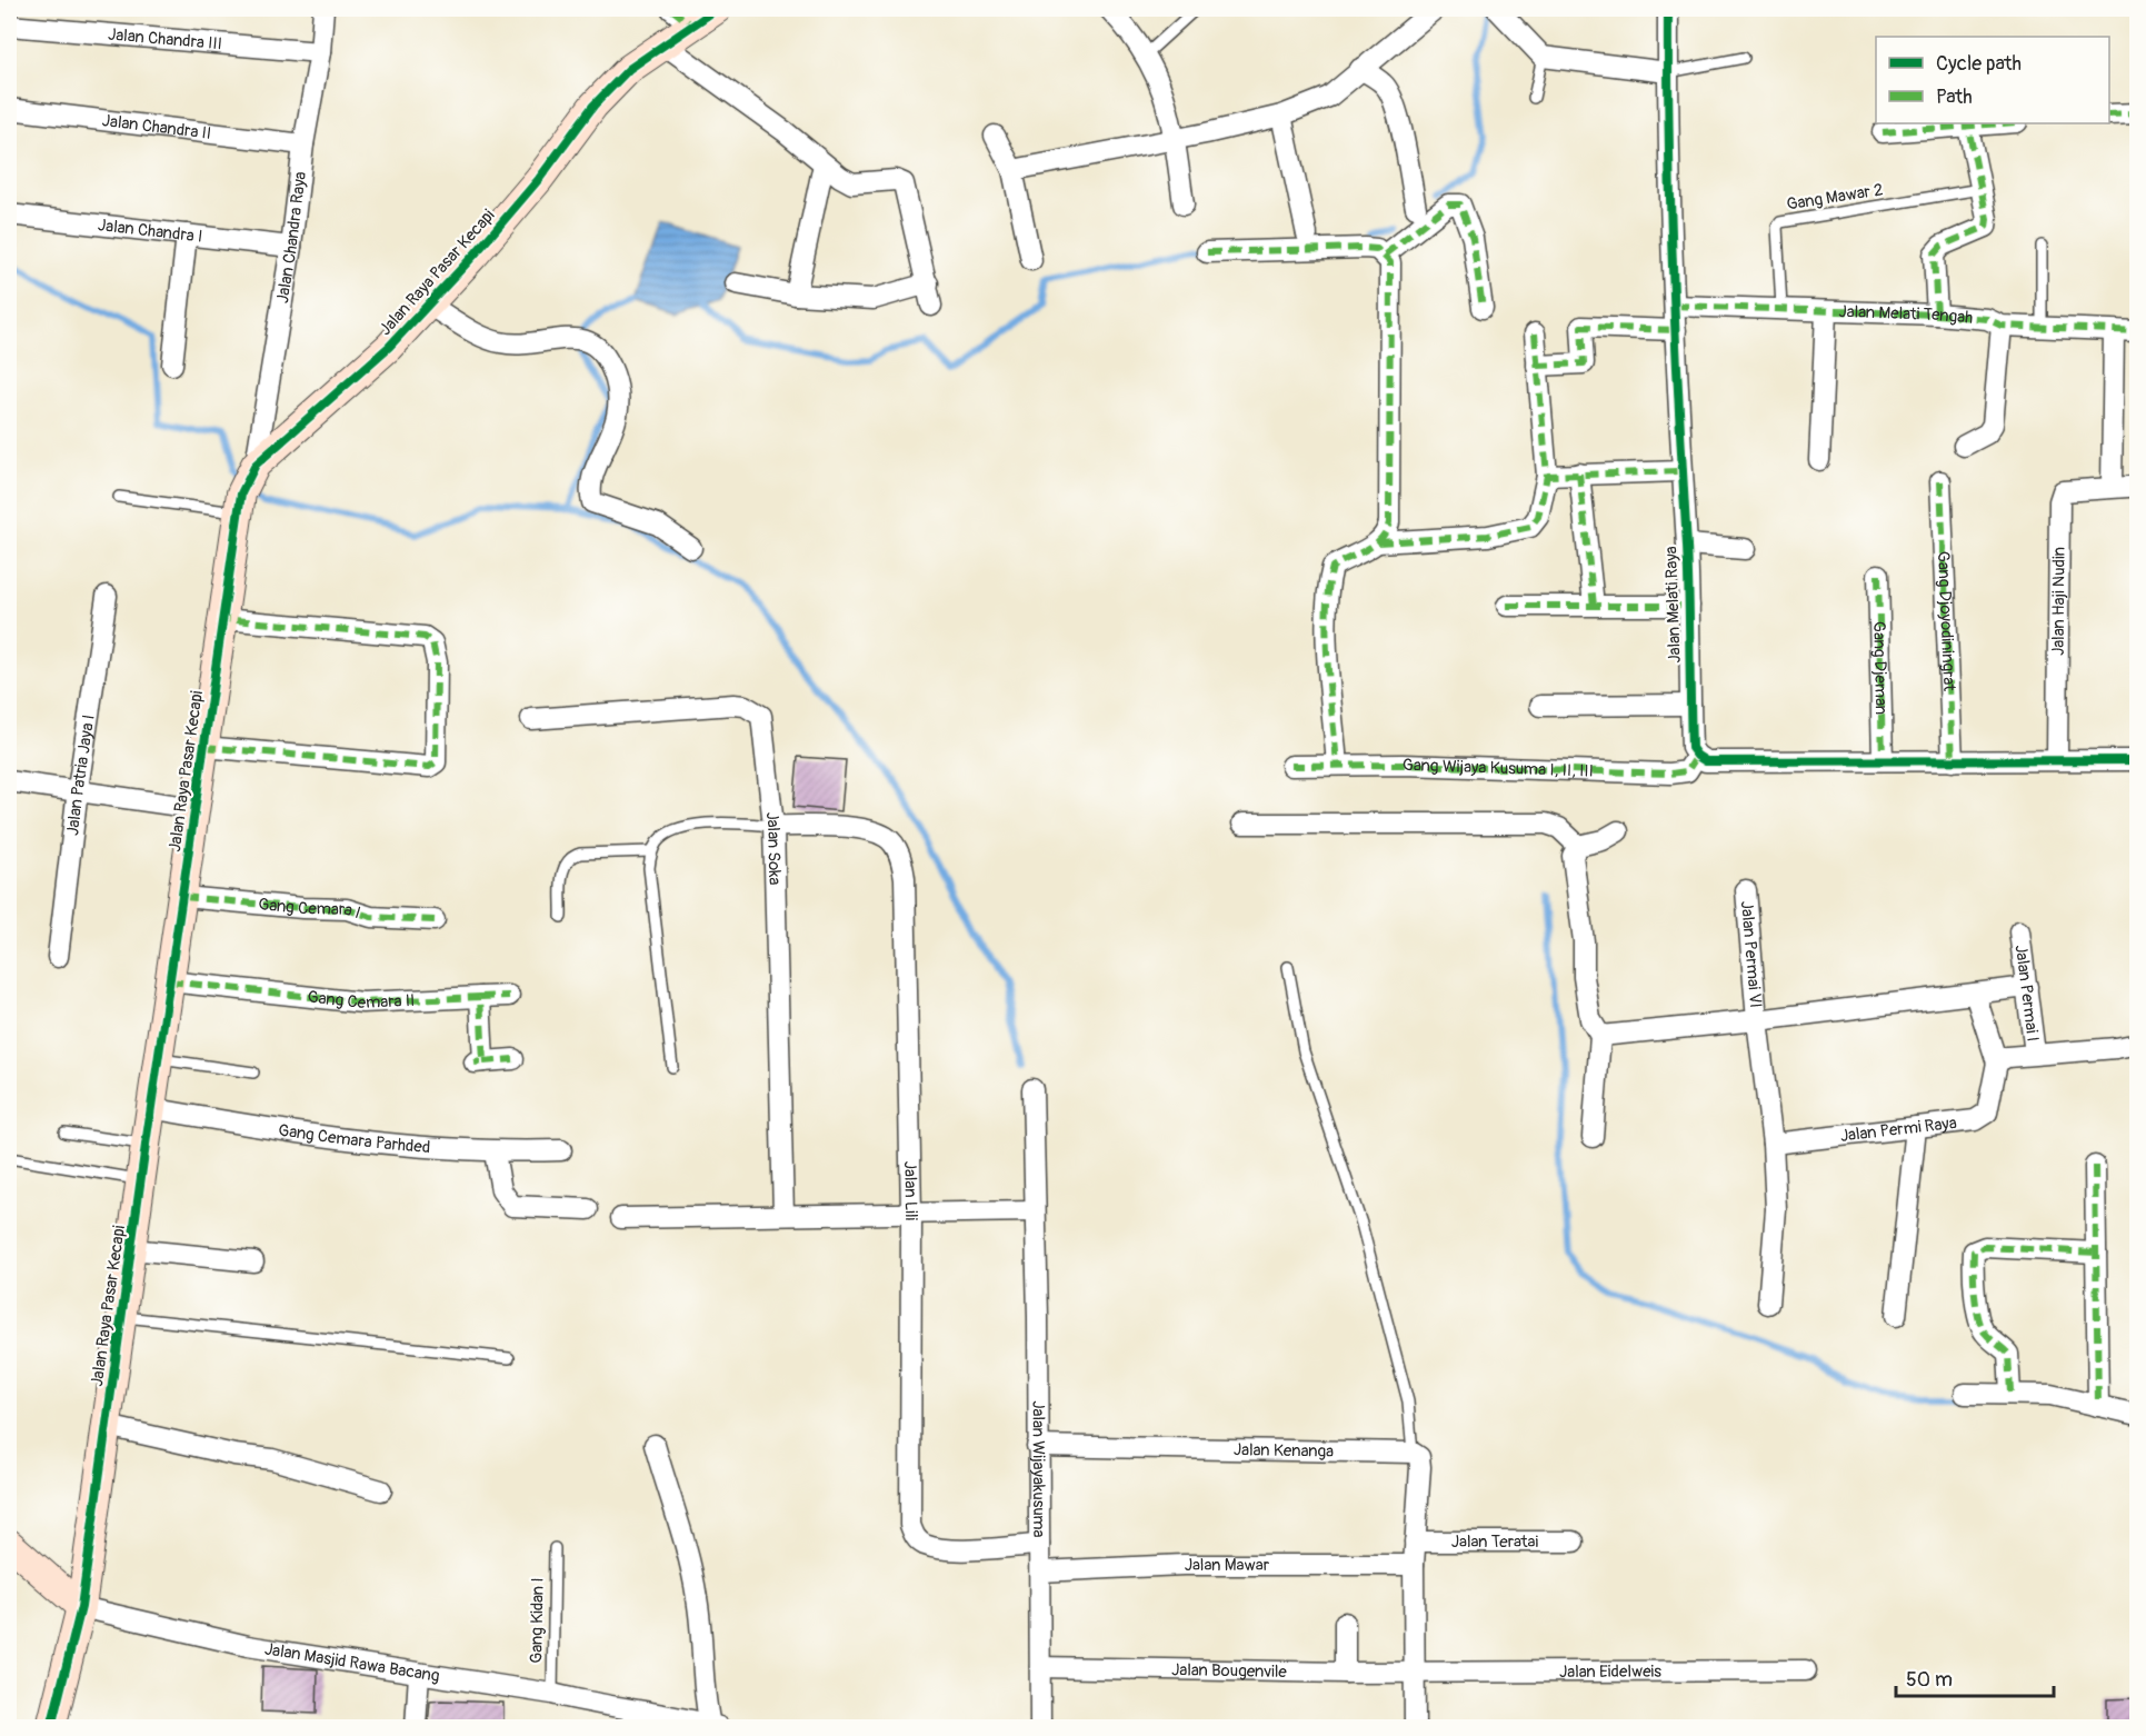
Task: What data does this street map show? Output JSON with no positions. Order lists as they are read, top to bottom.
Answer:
{
  "streets": {
    "street": [
      "Jalan Chandra III",
      "Jalan Chandra II",
      "Jalan Chandra I",
      "Jalan Chandra Raya",
      "Jalan Raya Pasar Kecapi",
      "Jalan Melati Tengah",
      "Jalan Haji Nudin",
      "Jalan Melati Raya",
      "Gang Djoyodiningrat",
      "Gang Djeman",
      "Gang Wijaya Kusuma I, II, III",
      "Jalan Patria Jaya I",
      "Jalan Soka",
      "Gang Cemara I",
      "Jalan Permai VI",
      "Jalan Permai I",
      "Gang Cemara II",
      "Jalan Permi Raya",
      "Gang Cemara Parhded",
      "Jalan Lili",
      "Jalan Kenanga",
      "Jalan Wijayakusuma",
      "Jalan Teratai",
      "Jalan Mawar",
      "Jalan Masjid Rawa Bacang",
      "Jalan Bougenvile",
      "Jalan Eidelweis"
    ],
    "lane": ["Gang Mawar 2", "Gang Kidan I"]
  },
  "crossings": [
    ["Jalan Chandra III", "Jalan Chandra Raya"],
    ["Jalan Chandra II", "Jalan Chandra Raya"],
    ["Gang Mawar 2", "Jalan Melati Tengah"],
    ["Jalan Chandra I", "Jalan Chandra Raya"],
    ["Jalan Chandra Raya", "Jalan Raya Pasar Kecapi"],
    ["Jalan Raya Pasar Kecapi", "Gang Cemara I"],
    ["Jalan Raya Pasar Kecapi", "Gang Cemara II"],
    ["Jalan Raya Pasar Kecapi", "Gang Cemara Parhded"],
    ["Jalan Raya Pasar Kecapi", "Jalan Masjid Rawa Bacang"],
    ["Jalan Melati Tengah", "Jalan Haji Nudin"],
    ["Jalan Melati Tengah", "Jalan Melati Raya"],
    ["Jalan Melati Raya", "Gang Wijaya Kusuma I, II, III"],
    ["Jalan Soka", "Jalan Lili"],
    ["Jalan Permai VI", "Jalan Permi Raya"],
    ["Jalan Lili", "Jalan Wijayakusuma"],
    ["Jalan Kenanga", "Jalan Wijayakusuma"],
    ["Jalan Wijayakusuma", "Jalan Mawar"],
    ["Jalan Wijayakusuma", "Jalan Bougenvile"],
    ["Gang Kidan I", "Jalan Masjid Rawa Bacang"],
    ["Jalan Bougenvile", "Jalan Eidelweis"]
  ],
  "legend": ["Cycle path", "Path"],
  "scale_bar": "50 m"
}
